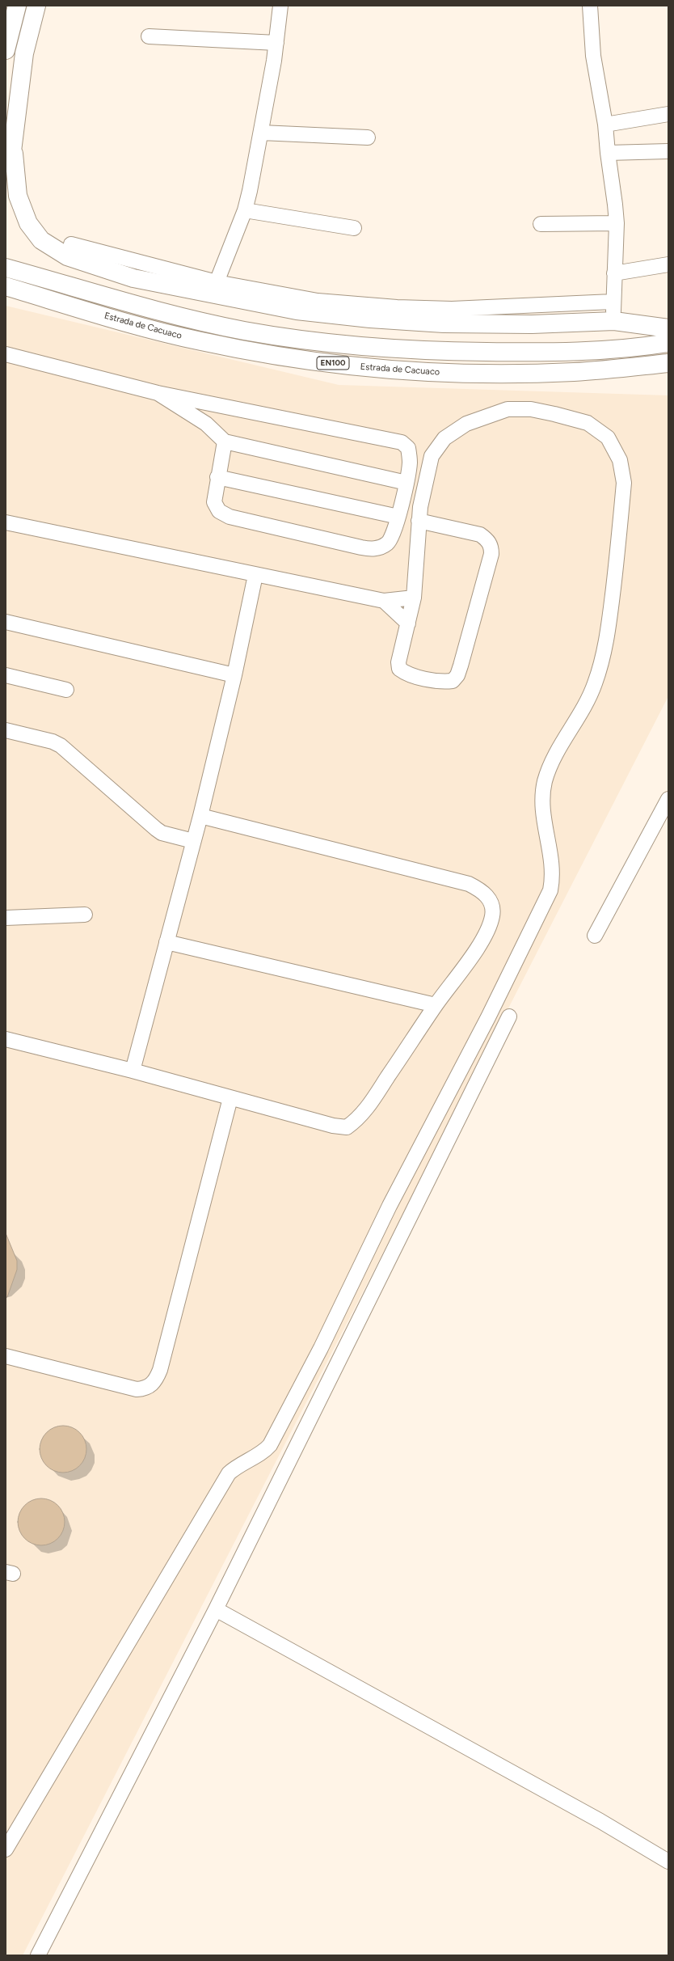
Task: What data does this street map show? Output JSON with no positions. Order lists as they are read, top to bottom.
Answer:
{
  "streets": {
    "main road": ["Estrada de Cacuaco", "EN100"]
  }
}
